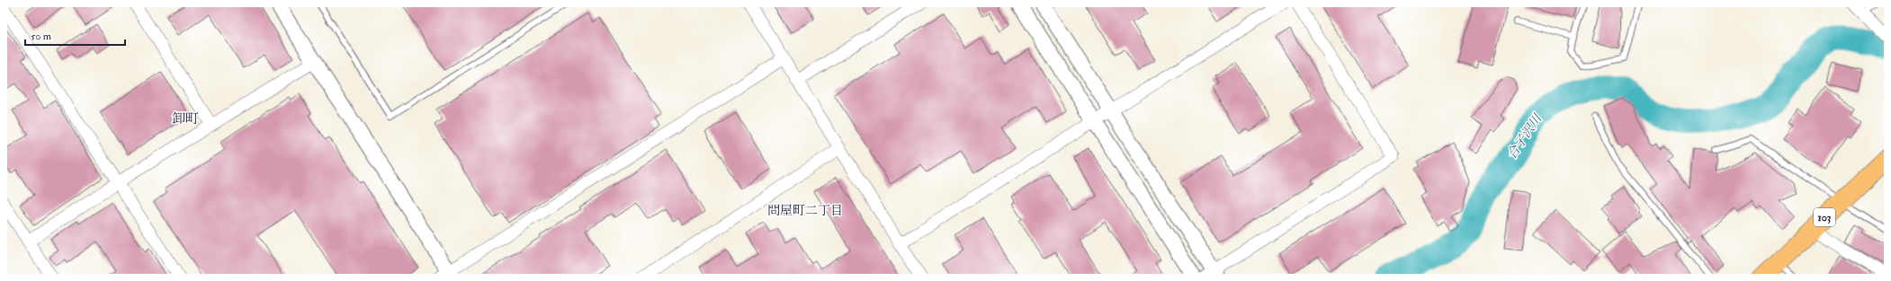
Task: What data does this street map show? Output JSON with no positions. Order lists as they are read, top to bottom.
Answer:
{
  "streets": {
    "highway": ["103"]
  },
  "districts": ["卸町", "問屋町二丁目"],
  "water": ["合子沢川"],
  "scale_bar": "50 m"
}
